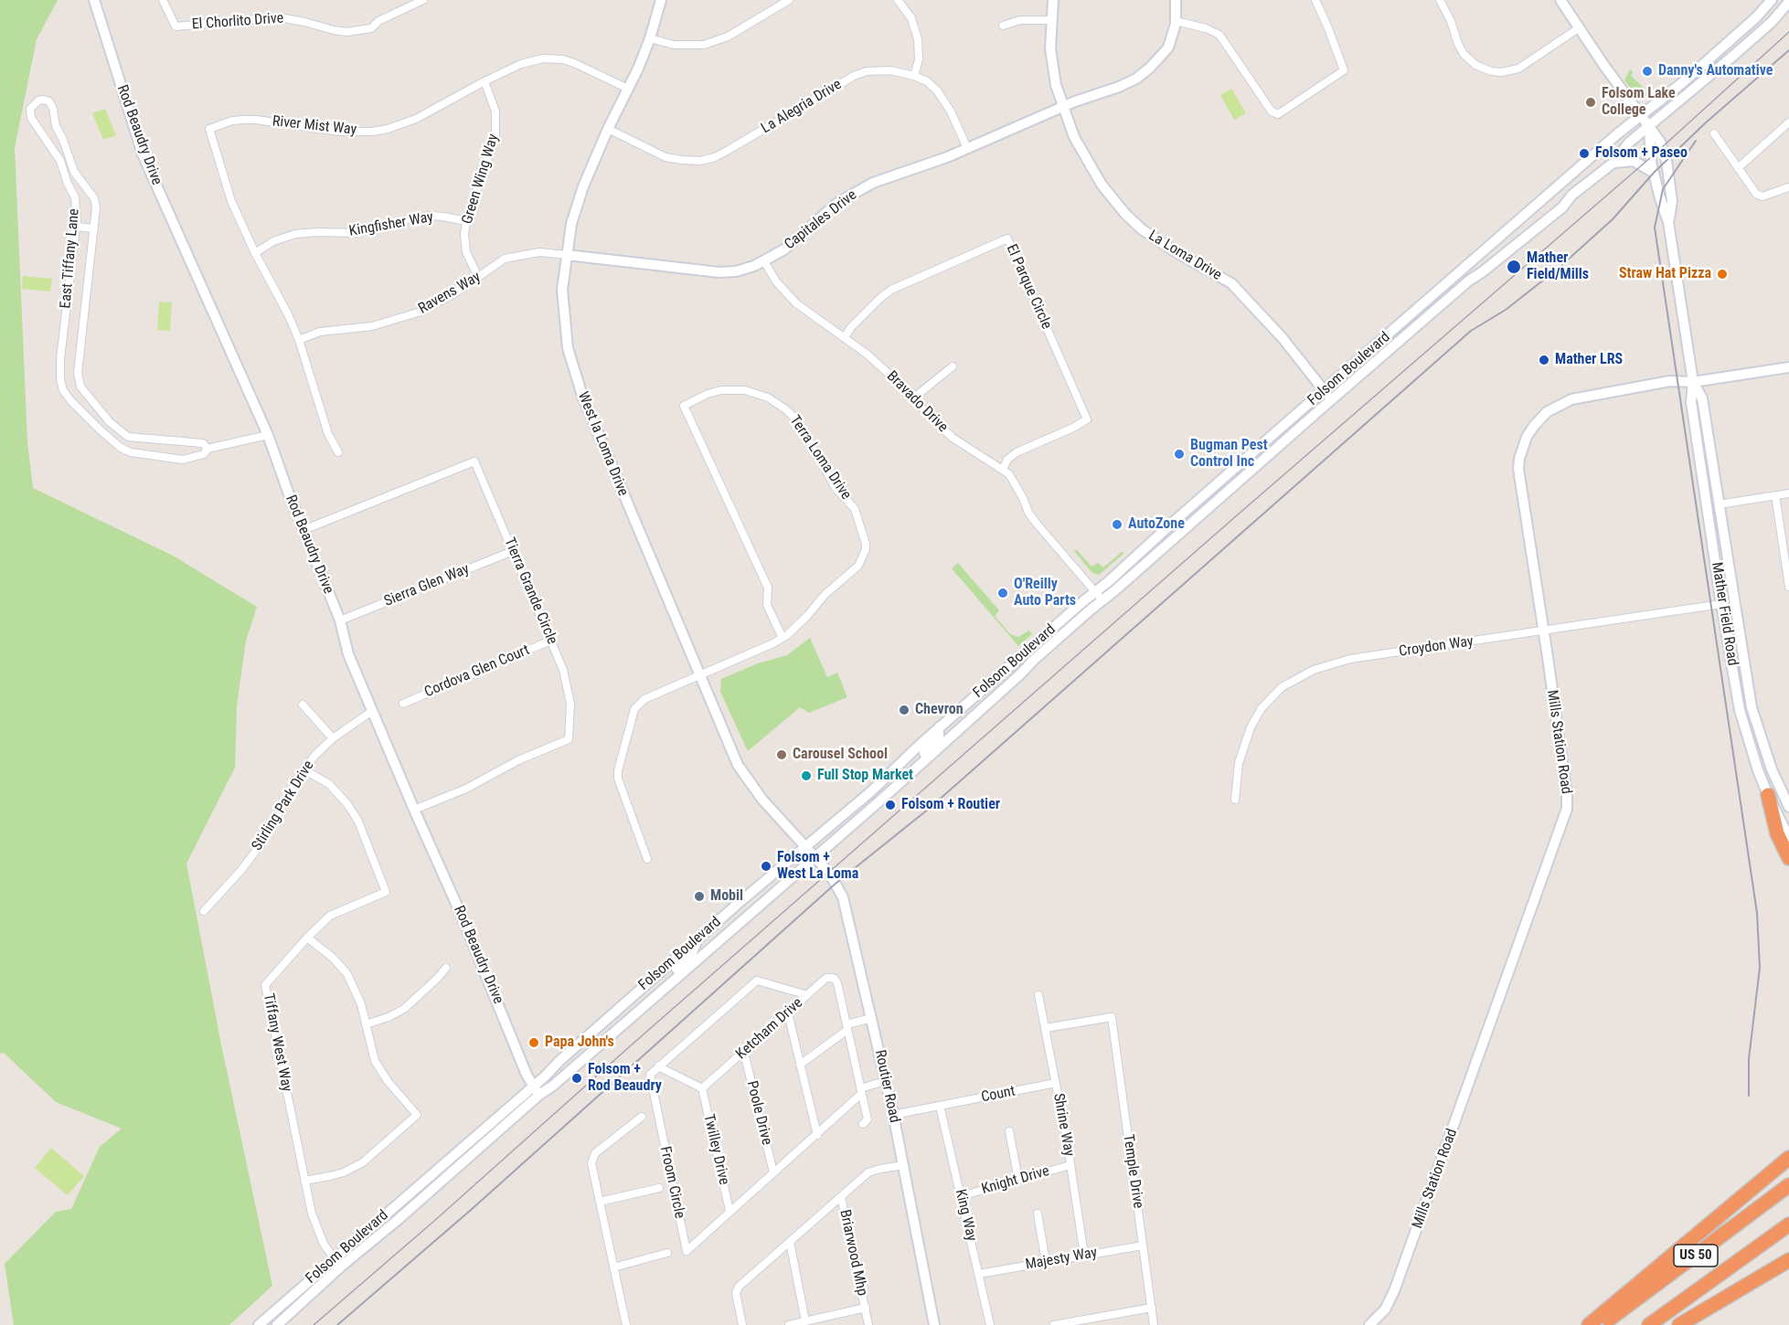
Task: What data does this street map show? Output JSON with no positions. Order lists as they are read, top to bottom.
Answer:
{
  "streets": {
    "highway": ["US 50"],
    "main road": [
      "Rod Beaudry Drive",
      "Capitales Drive",
      "La Loma Drive",
      "Folsom Boulevard",
      "West la Loma Drive",
      "Mather Field Road",
      "Mills Station Road",
      "Routier Road"
    ],
    "street": [
      "El Chorlito Drive",
      "La Alegria Drive",
      "River Mist Way",
      "Green Wing Way",
      "Kingfisher Way",
      "East Tiffany Lane",
      "El Parque Circle",
      "Ravens Way",
      "Bravado Drive",
      "Terra Loma Drive",
      "Sierra Glen Way",
      "Tierra Grande Circle",
      "Croydon Way",
      "Cordova Glen Court",
      "Stirling Park Drive",
      "Ketcham Drive",
      "Tiffany West Way",
      "Count",
      "Poole Drive",
      "Shrine Way",
      "Twilley Drive",
      "Temple Drive",
      "Knight Drive",
      "Froom Circle",
      "King Way",
      "Briarwood Mhp",
      "Majesty Way"
    ]
  },
  "crossings": [
    ["La Alegria Drive", "Capitales Drive"],
    ["La Alegria Drive", "West la Loma Drive"],
    ["River Mist Way", "Green Wing Way"],
    ["River Mist Way", "Kingfisher Way"],
    ["River Mist Way", "Ravens Way"],
    ["River Mist Way", "West la Loma Drive"],
    ["Rod Beaudry Drive", "East Tiffany Lane"],
    ["Rod Beaudry Drive", "Folsom Boulevard"],
    ["Rod Beaudry Drive", "Sierra Glen Way"],
    ["Rod Beaudry Drive", "Tierra Grande Circle"],
    ["Rod Beaudry Drive", "Stirling Park Drive"],
    ["Green Wing Way", "Kingfisher Way"],
    ["Green Wing Way", "Ravens Way"],
    ["Capitales Drive", "La Loma Drive"],
    ["Capitales Drive", "Ravens Way"],
    ["Capitales Drive", "Bravado Drive"],
    ["Capitales Drive", "West la Loma Drive"],
    ["La Loma Drive", "Folsom Boulevard"],
    ["El Parque Circle", "Bravado Drive"],
    ["Ravens Way", "West la Loma Drive"],
    ["Folsom Boulevard", "Bravado Drive"],
    ["Folsom Boulevard", "West la Loma Drive"],
    ["Folsom Boulevard", "Mather Field Road"],
    ["Folsom Boulevard", "Tiffany West Way"],
    ["Folsom Boulevard", "Routier Road"],
    ["West la Loma Drive", "Terra Loma Drive"],
    ["West la Loma Drive", "Routier Road"],
    ["Sierra Glen Way", "Tierra Grande Circle"],
    ["Tierra Grande Circle", "Cordova Glen Court"],
    ["Mather Field Road", "Croydon Way"],
    ["Mather Field Road", "Mills Station Road"],
    ["Croydon Way", "Mills Station Road"],
    ["Stirling Park Drive", "Tiffany West Way"],
    ["Ketcham Drive", "Poole Drive"],
    ["Ketcham Drive", "Twilley Drive"],
    ["Routier Road", "Count"],
    ["Routier Road", "Briarwood Mhp"],
    ["Count", "Shrine Way"],
    ["Count", "King Way"],
    ["Poole Drive", "Froom Circle"],
    ["Shrine Way", "Temple Drive"],
    ["Shrine Way", "Knight Drive"],
    ["Shrine Way", "Majesty Way"],
    ["Twilley Drive", "Froom Circle"],
    ["Temple Drive", "Majesty Way"],
    ["Knight Drive", "King Way"],
    ["King Way", "Majesty Way"]
  ],
  "places": [
    "Danny's Automative",
    "Folsom Lake College",
    "Folsom + Paseo",
    "Mather Field/Mills",
    "Straw Hat Pizza",
    "Mather LRS",
    "Bugman Pest Control Inc",
    "AutoZone",
    "O'Reilly Auto Parts",
    "Chevron",
    "Carousel School",
    "Full Stop Market",
    "Folsom + Routier",
    "Folsom + West La Loma",
    "Mobil",
    "Papa John's",
    "Folsom + Rod Beaudry"
  ]
}
